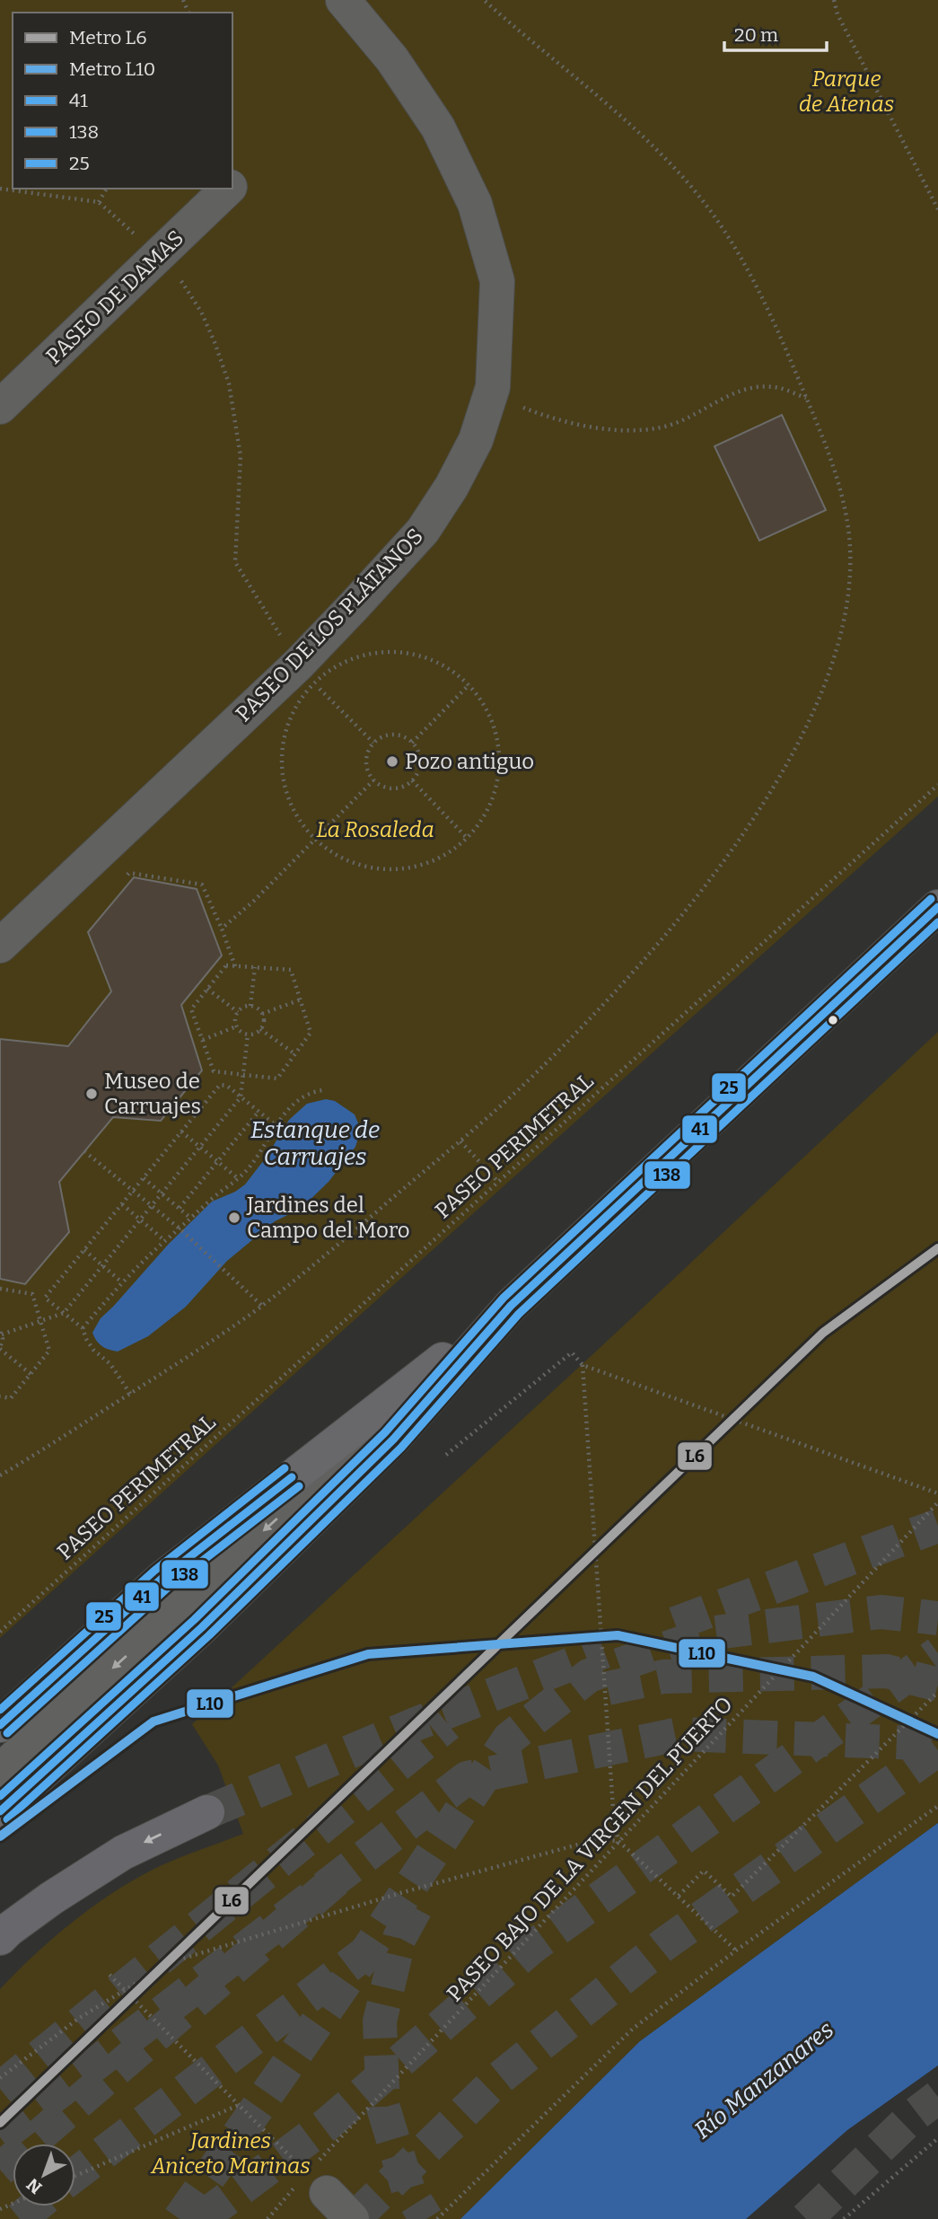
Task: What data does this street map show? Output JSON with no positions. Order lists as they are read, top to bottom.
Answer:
{
  "streets": {
    "street": ["PASEO DE DAMAS", "PASEO DE LOS PLÁTANOS"],
    "path": ["PASEO PERIMETRAL", "PASEO BAJO DE LA VIRGEN DEL PUERTO"]
  },
  "water": ["Estanque de Carruajes", "Río Manzanares"],
  "parks": ["Parque de Atenas", "La Rosaleda", "Jardines Aniceto Marinas"],
  "places": ["Pozo antiguo", "Museo de Carruajes", "Jardines del Campo del Moro"],
  "lines": [
    "transit line 25",
    "transit line 41",
    "transit line 138",
    "metro line L6",
    "metro line L10"
  ],
  "legend": [
    "Metro L6",
    "Metro L10",
    "41",
    "138",
    "25"
  ],
  "scale_bar": "20 m",
  "north": "bottom left"
}
